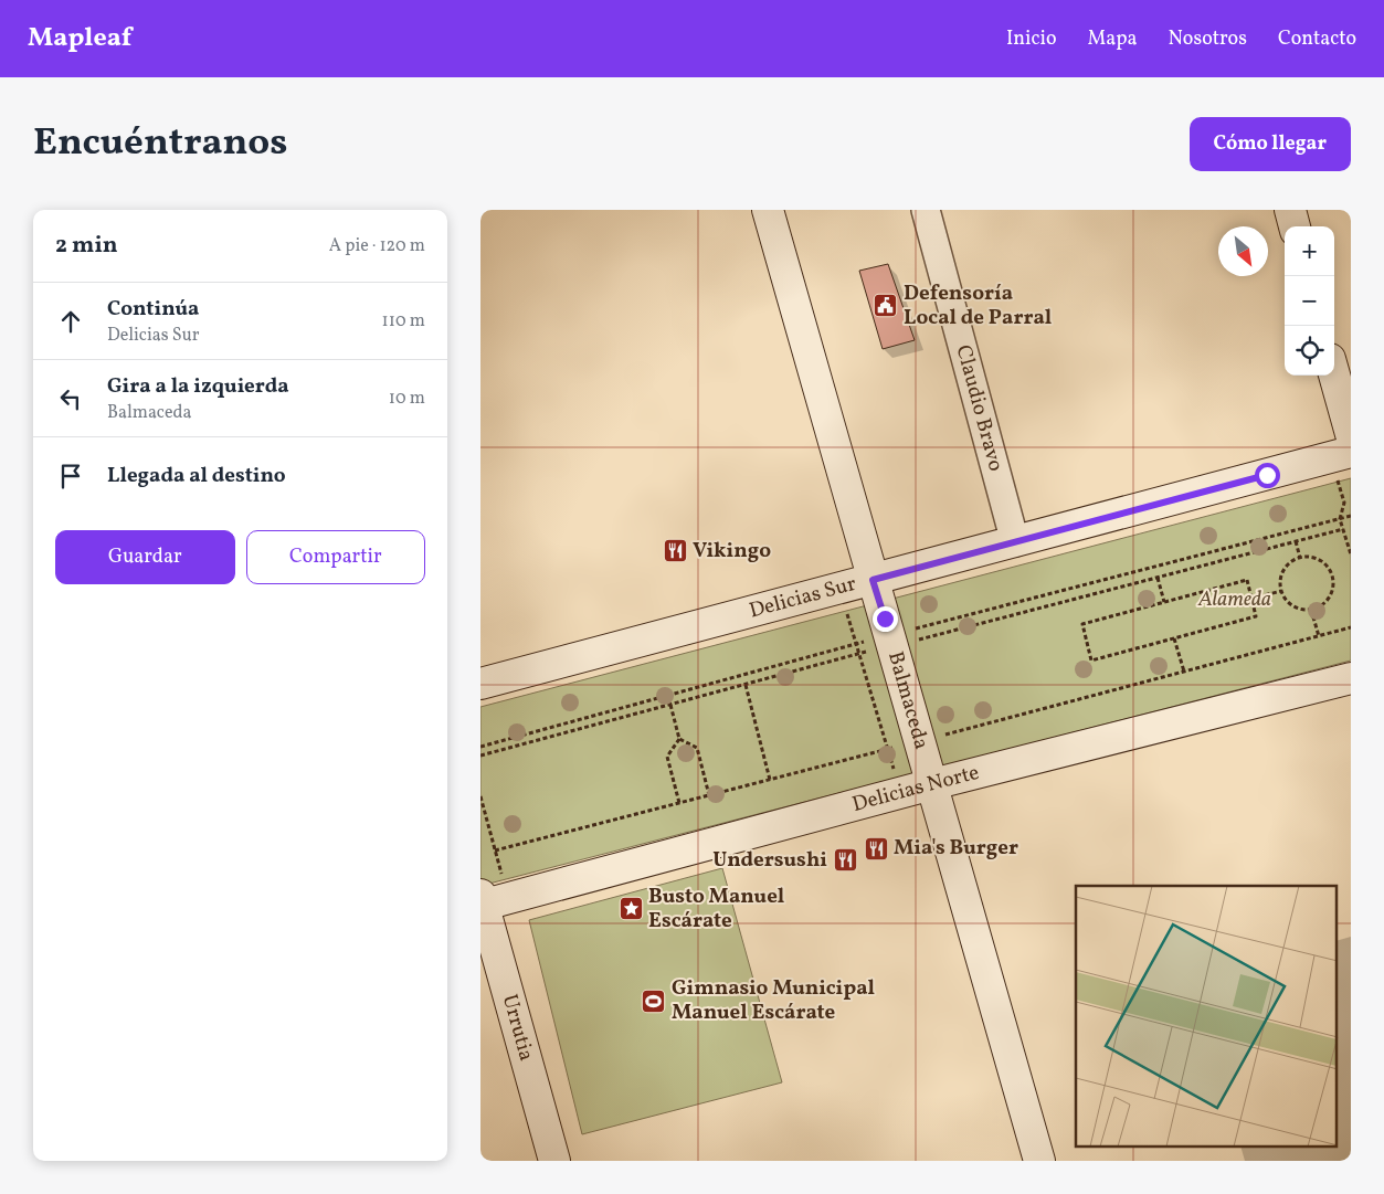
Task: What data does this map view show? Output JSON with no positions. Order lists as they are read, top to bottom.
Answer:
{
  "streets": {
    "street": [
      "Claudio Bravo",
      "Delicias Sur",
      "Balmaceda",
      "Delicias Norte",
      "Urrutia"
    ]
  },
  "crossings": [
    ["Claudio Bravo", "Delicias Sur"],
    ["Delicias Sur", "Balmaceda"],
    ["Balmaceda", "Delicias Norte"],
    ["Delicias Norte", "Urrutia"]
  ],
  "parks": ["Alameda"],
  "places": {
    "public building": ["Defensoría Local de Parral"],
    "restaurant": ["Vikingo", "Mia's Burger", "Undersushi"],
    "place": ["Busto Manuel Escárate"],
    "sports": ["Gimnasio Municipal Manuel Escárate"]
  },
  "north": "bottom right",
  "page": {
    "header": "Mapleaf",
    "nav": [
      "Inicio",
      "Mapa",
      "Nosotros",
      "Contacto"
    ],
    "title": "Encuéntranos",
    "buttons": [
      "Cómo llegar",
      ["Guardar", "Compartir"]
    ],
    "heading": ["2 min", "A pie · 120 m"],
    "map_buttons": ["+", "−"],
    "list": [
      ["Continúa", "Delicias Sur", "110 m"],
      ["Gira a la izquierda", "Balmaceda", "10 m"],
      "Llegada al destino"
    ]
  }
}
